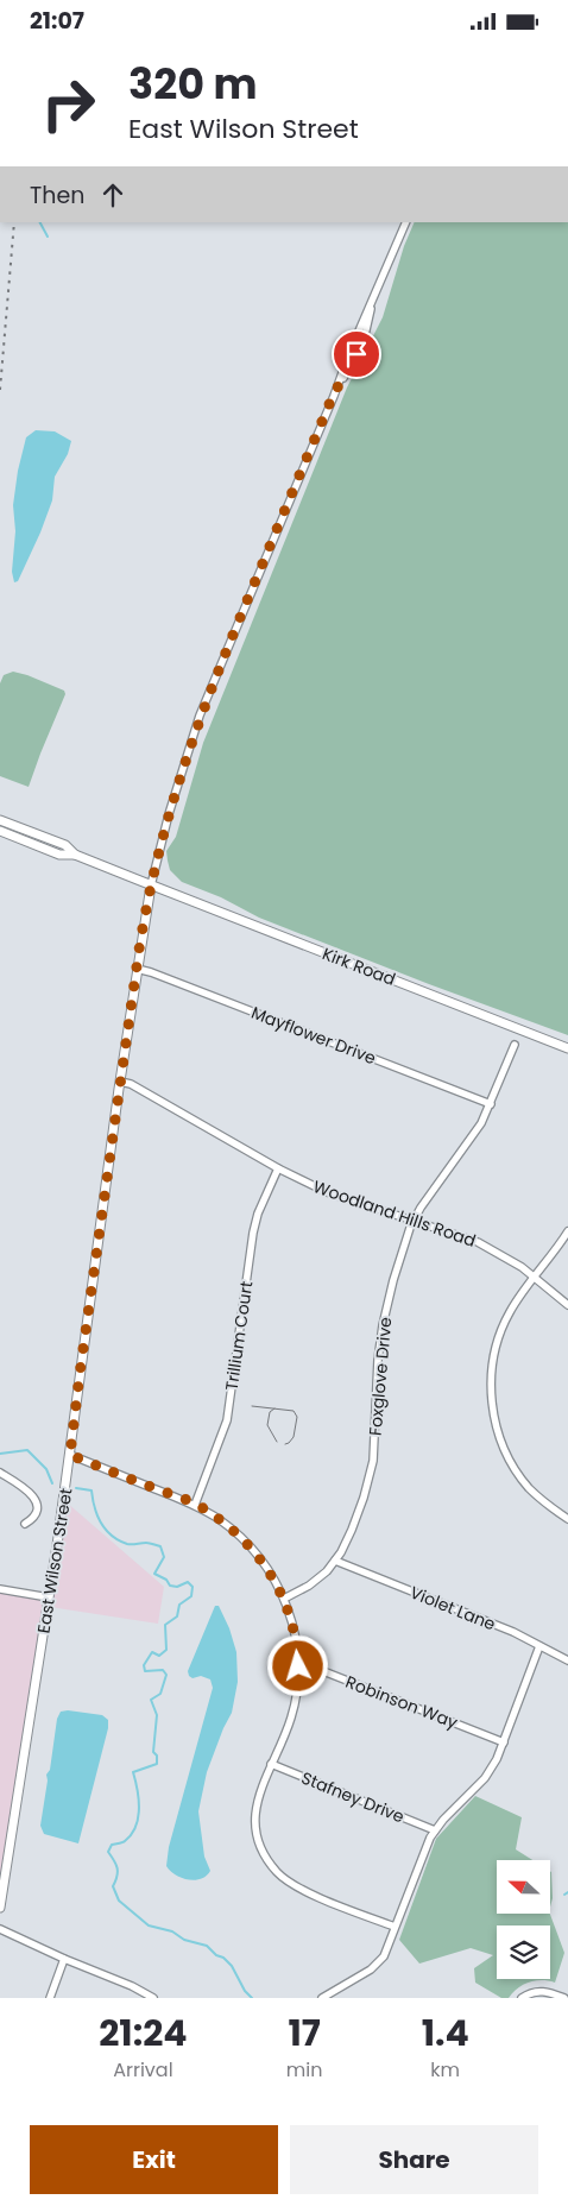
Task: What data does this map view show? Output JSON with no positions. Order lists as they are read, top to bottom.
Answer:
{
  "streets": {
    "street": [
      "Kirk Road",
      "Mayflower Drive",
      "Woodland Hills Road",
      "Trillium Court",
      "Foxglove Drive",
      "East Wilson Street",
      "Violet Lane",
      "Robinson Way",
      "Stafney Drive"
    ]
  },
  "crossings": [
    ["Kirk Road", "East Wilson Street"],
    ["Mayflower Drive", "Foxglove Drive"],
    ["Mayflower Drive", "East Wilson Street"],
    ["Woodland Hills Road", "Trillium Court"],
    ["Woodland Hills Road", "Foxglove Drive"],
    ["Woodland Hills Road", "East Wilson Street"],
    ["Foxglove Drive", "Violet Lane"]
  ],
  "north": "left",
  "page": {
    "status": "21:07",
    "turn": ["320 m", "East Wilson Street"],
    "then": "Then",
    "eta": [
      "21:24",
      "Arrival",
      "17",
      "min",
      "1.4",
      "km"
    ],
    "buttons": ["Exit", "Share"]
  }
}
